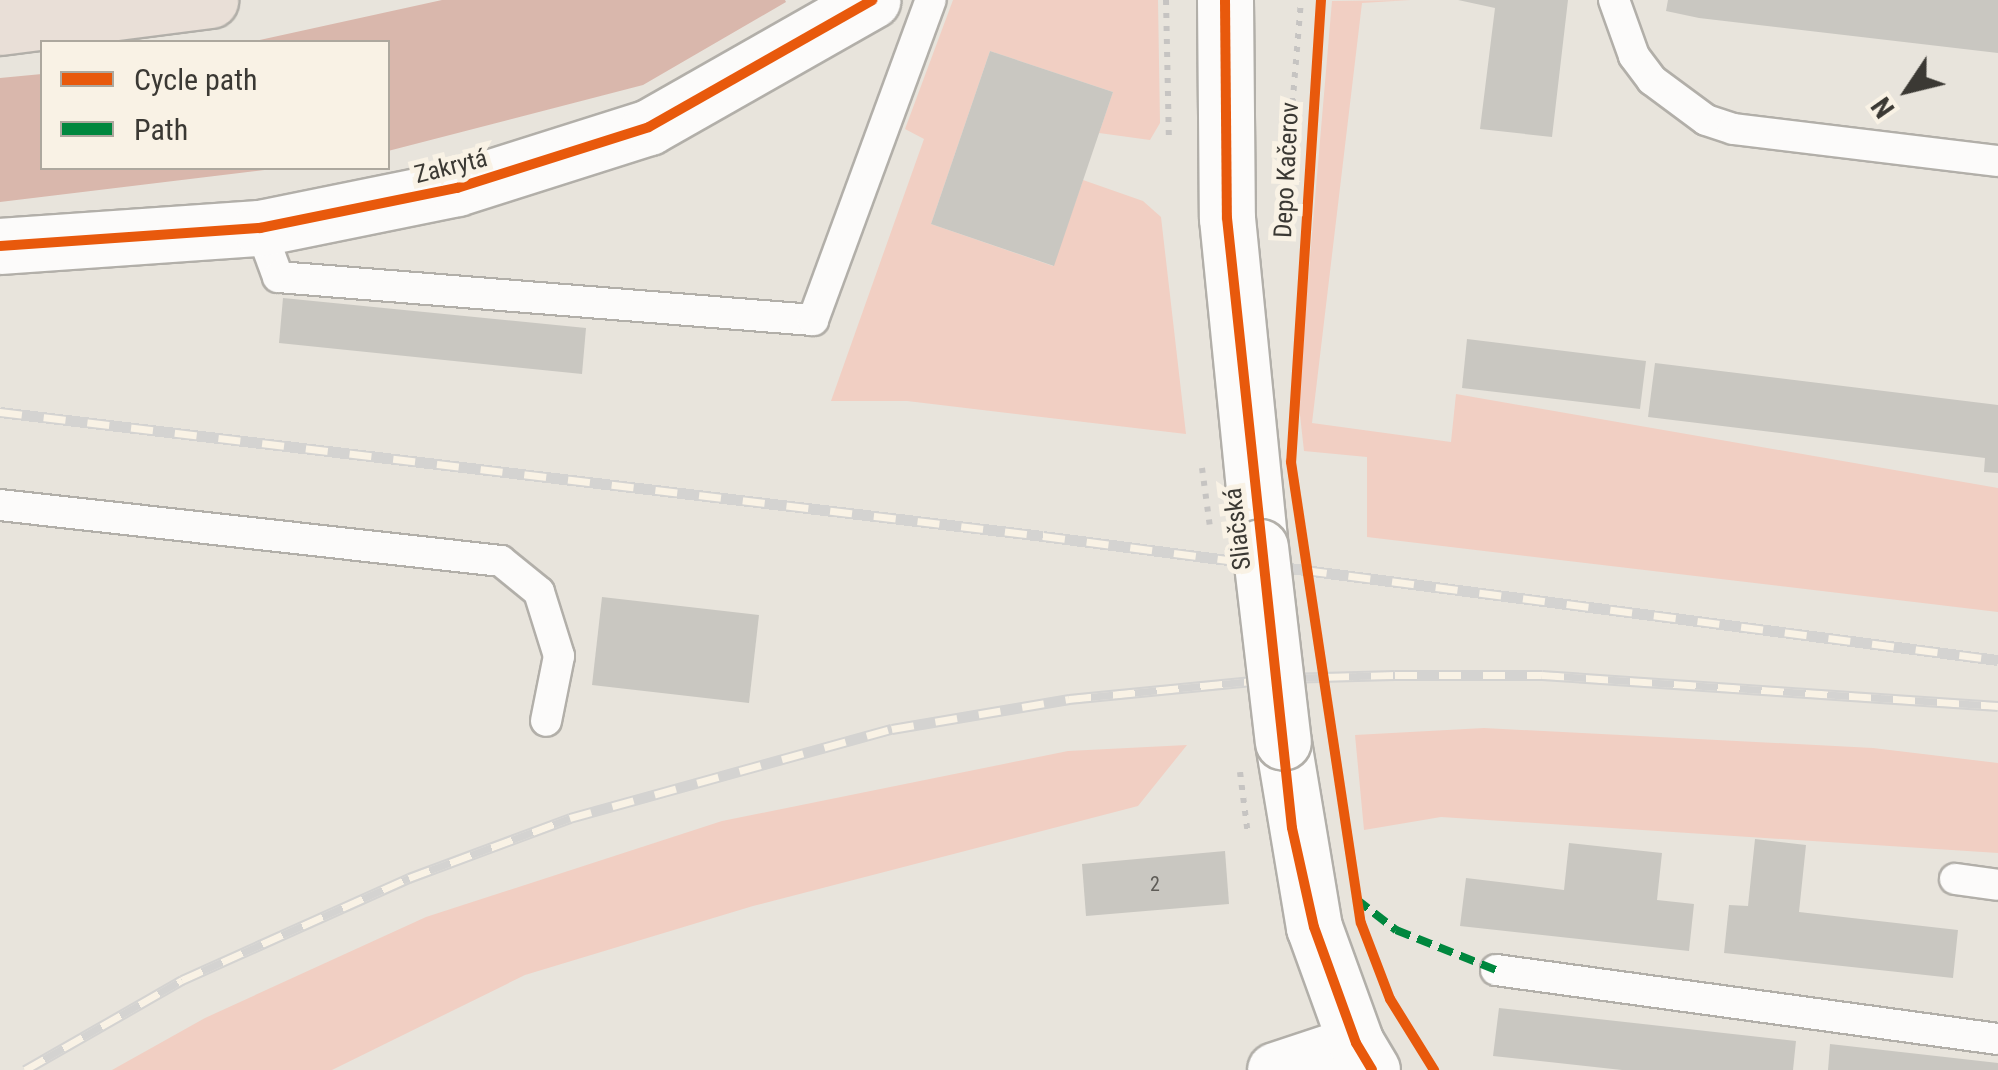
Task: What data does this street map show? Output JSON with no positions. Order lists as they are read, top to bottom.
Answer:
{
  "streets": {
    "street": ["Zakrytá", "Sliačská"],
    "cycle path": ["Depo Kačerov"]
  },
  "house_numbers": ["2"],
  "legend": ["Cycle path", "Path"],
  "north": "bottom left"
}
